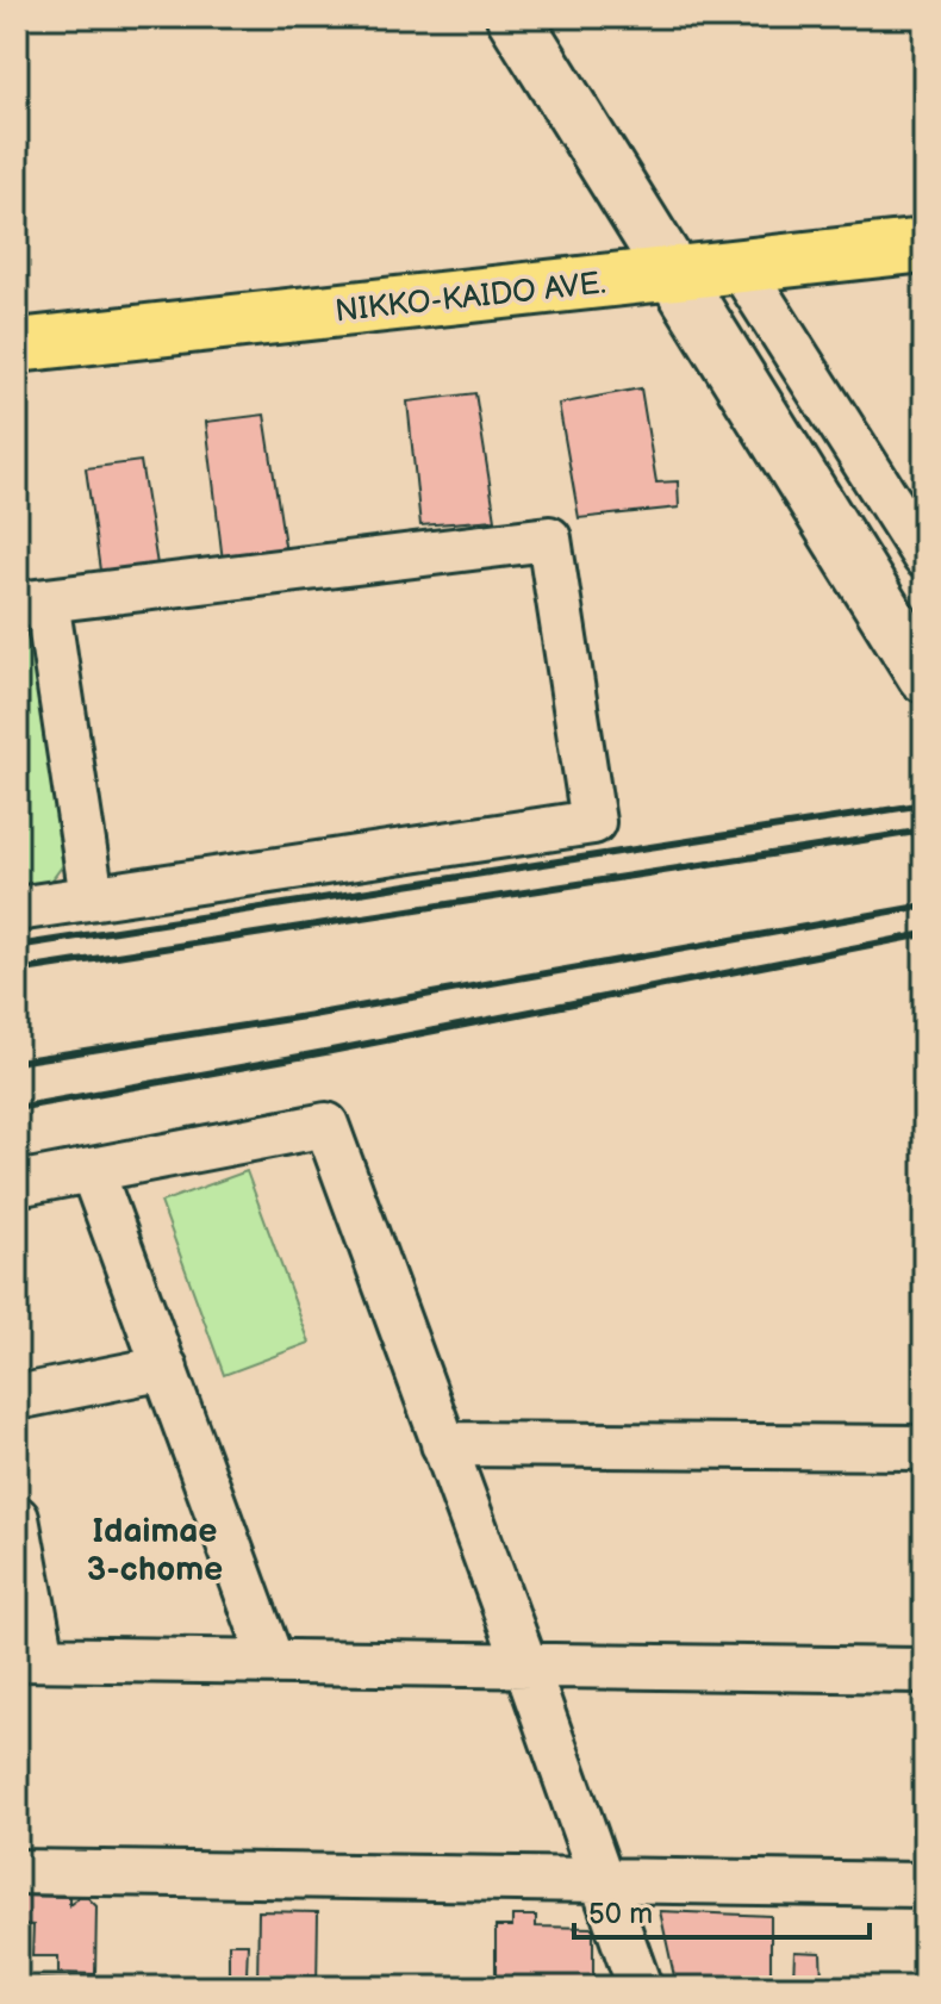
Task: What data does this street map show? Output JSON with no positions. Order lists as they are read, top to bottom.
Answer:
{
  "streets": {
    "highway": ["NIKKO-KAIDO AVE."]
  },
  "districts": ["Idaimae 3-chome"],
  "scale_bar": "50 m"
}
